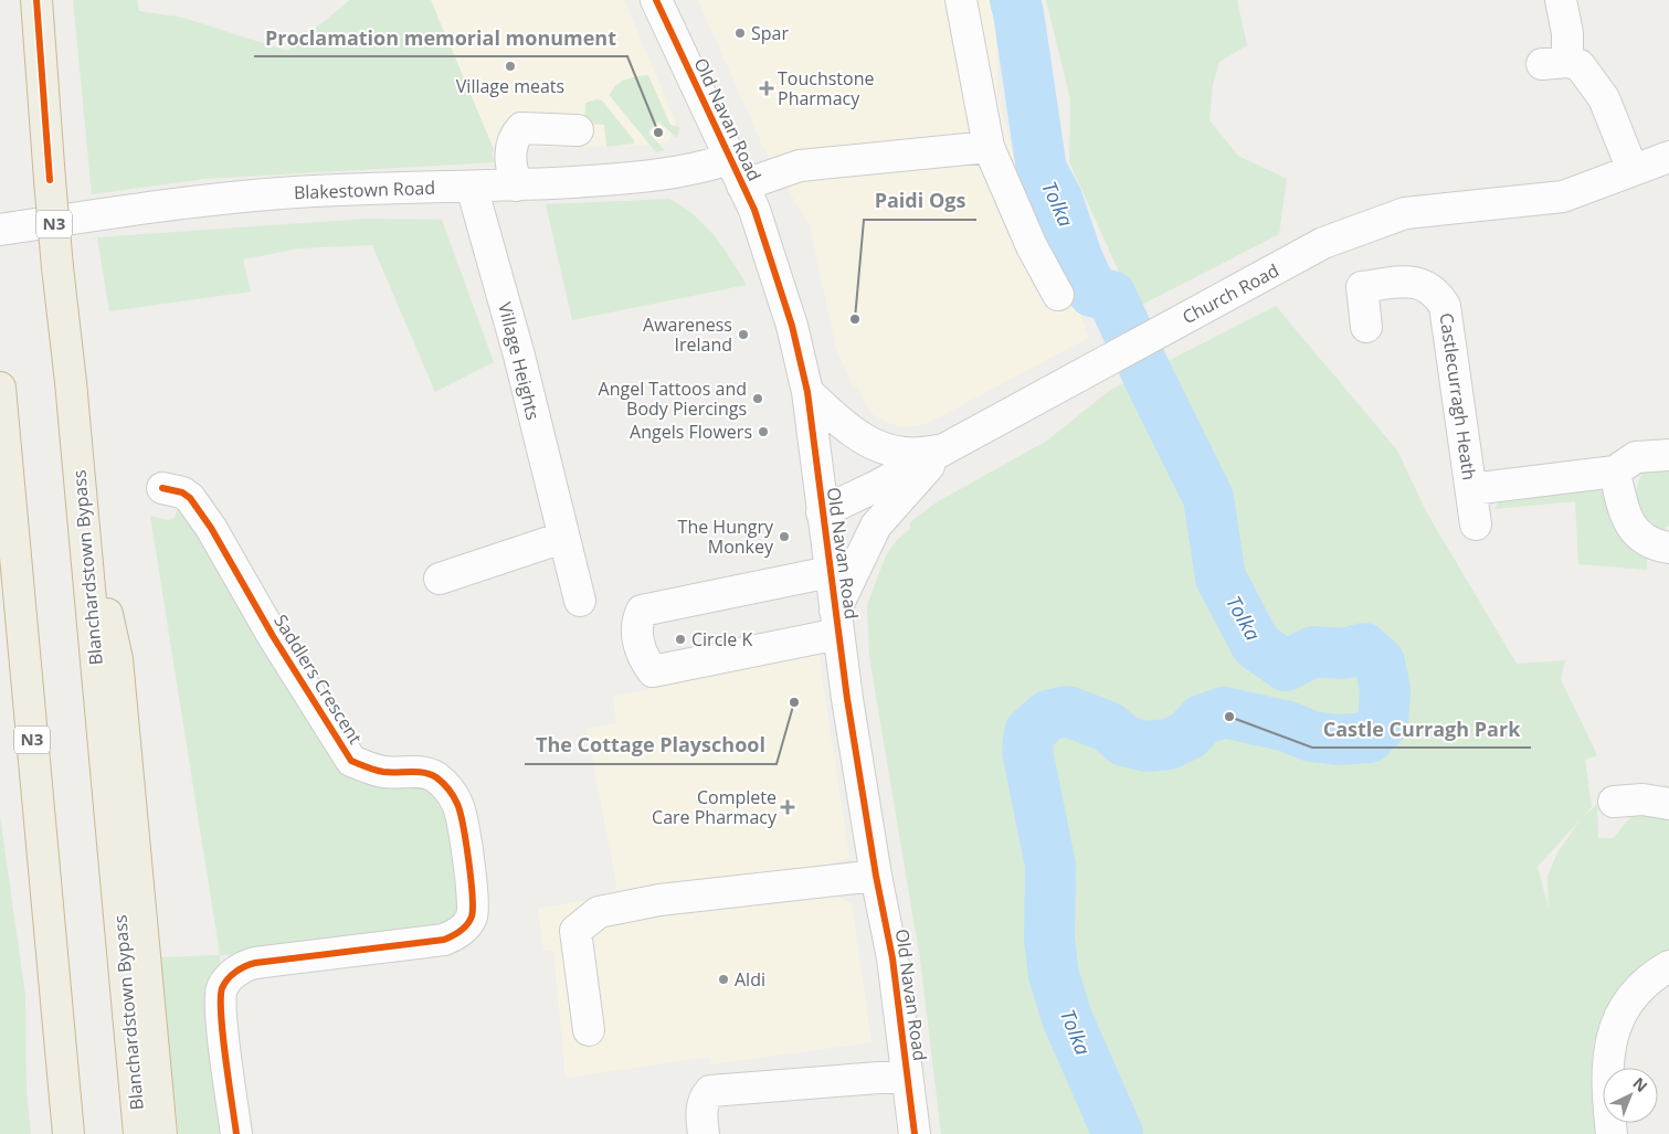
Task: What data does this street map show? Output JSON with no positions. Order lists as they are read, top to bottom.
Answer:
{
  "streets": {
    "highway": ["N3", "Blanchardstown Bypass"],
    "street": [
      "Old Navan Road",
      "Blakestown Road",
      "Church Road",
      "Village Heights",
      "Castlecurragh Heath",
      "Saddlers Crescent"
    ]
  },
  "crossings": [
    ["Old Navan Road", "Blakestown Road"],
    ["Old Navan Road", "Church Road"],
    ["Blakestown Road", "Village Heights"]
  ],
  "water": ["Tolka"],
  "places": {
    "other": [
      "Spar",
      "Village meats",
      "Proclamation memorial monument",
      "Paidi Ogs",
      "Awareness Ireland",
      "Angel Tattoos and Body Piercings",
      "Angels Flowers",
      "The Hungry Monkey",
      "Circle K",
      "The Cottage Playschool",
      "Castle Curragh Park",
      "Aldi"
    ],
    "health": ["Touchstone Pharmacy", "Complete Care Pharmacy"]
  },
  "north": "top right"
}
